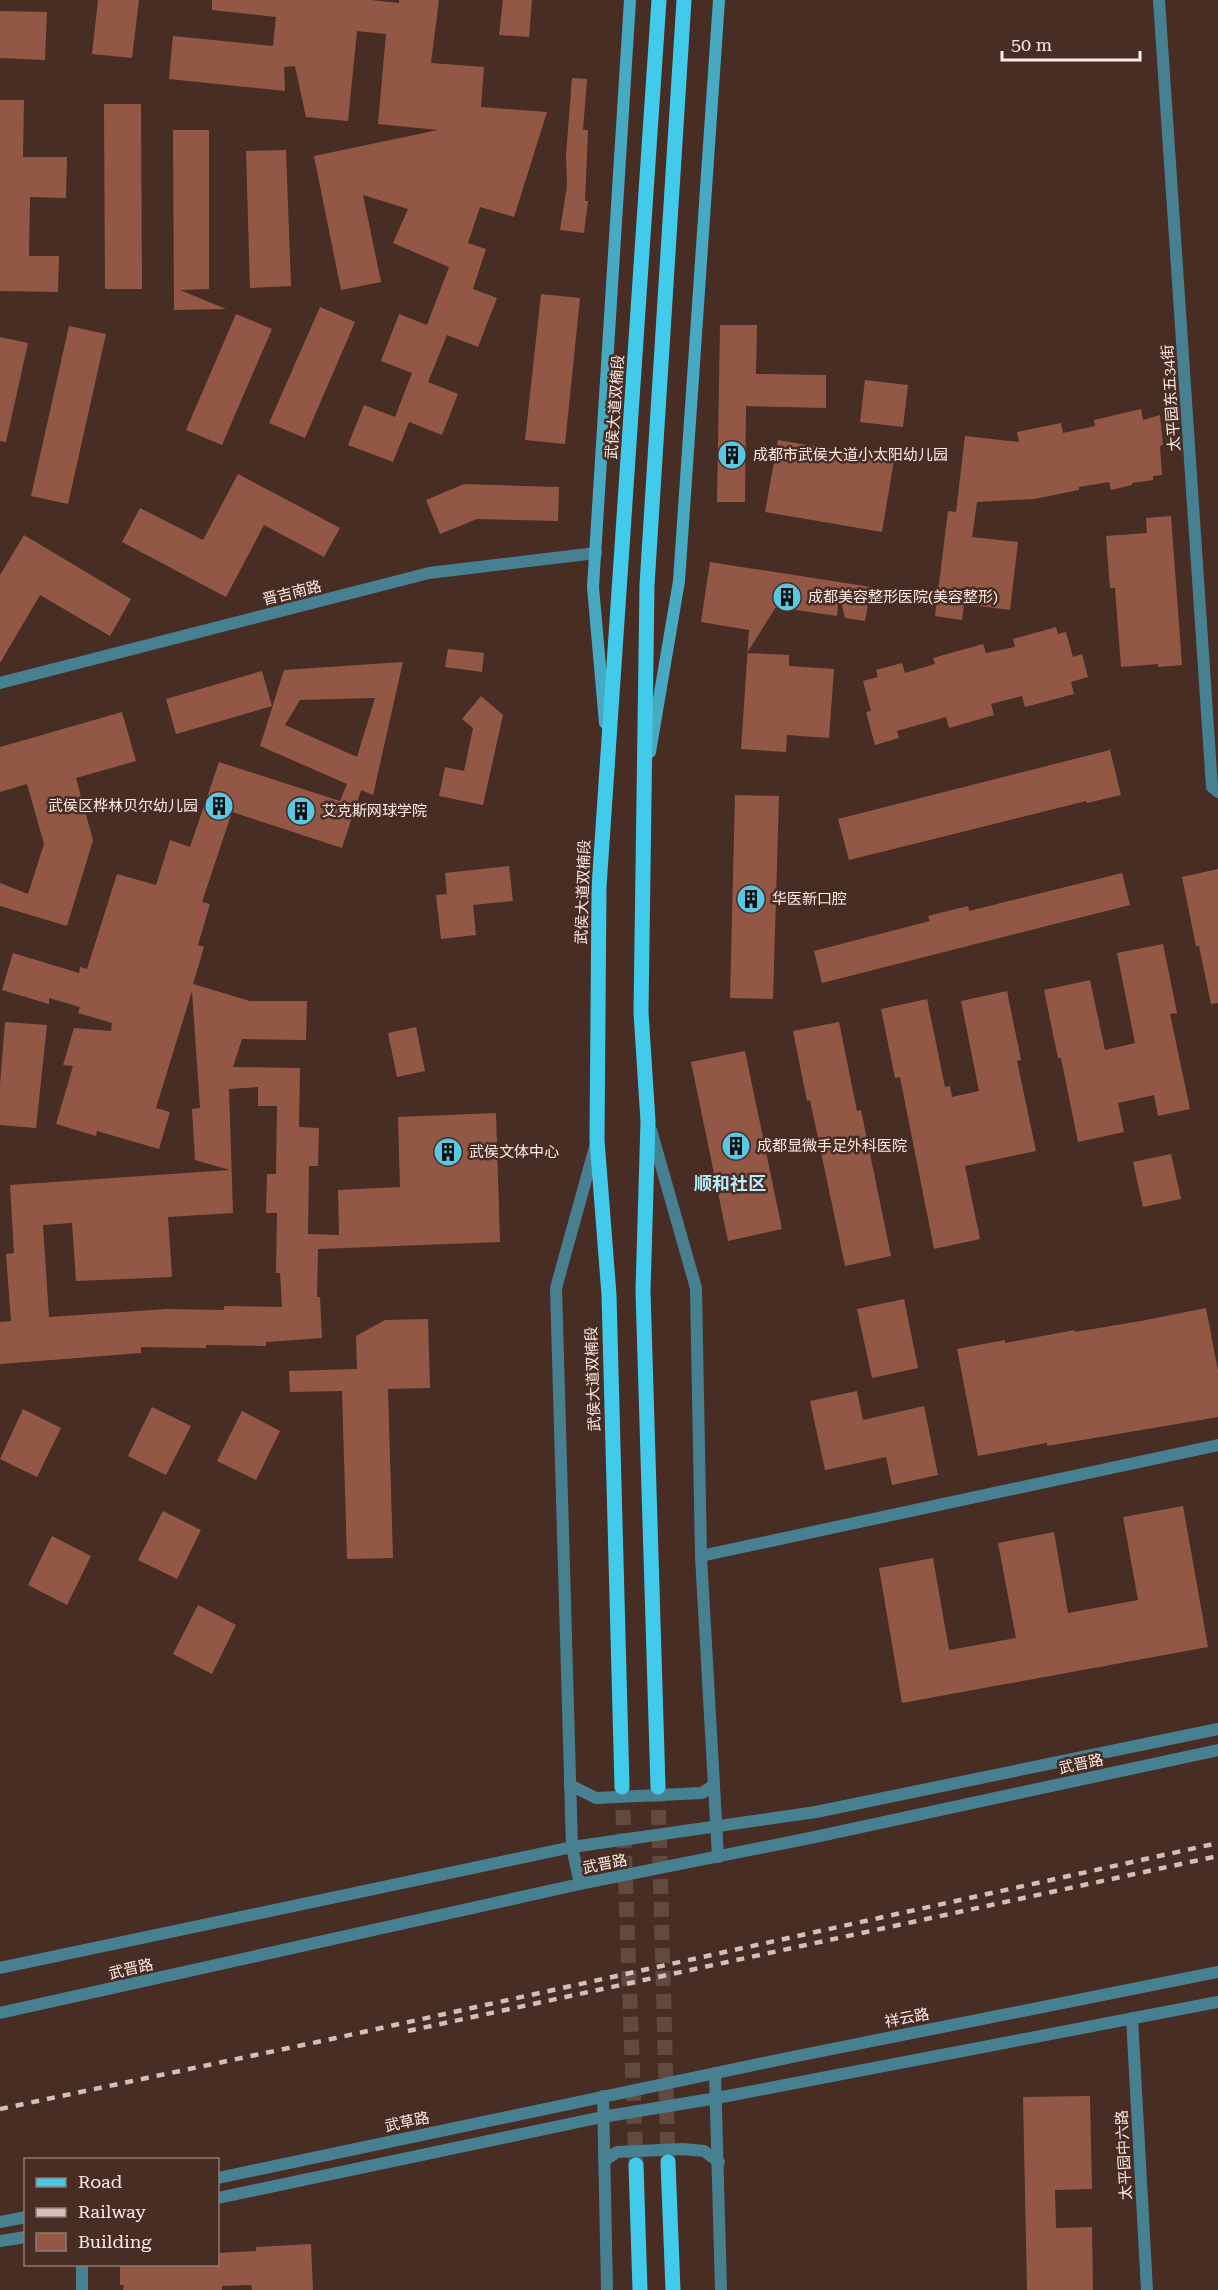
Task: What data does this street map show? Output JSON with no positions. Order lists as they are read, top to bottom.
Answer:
{
  "streets": {
    "main road": ["武侯大道双楠段"],
    "street": [
      "太平园东五34街",
      "晋吉南路",
      "武晋路",
      "祥云路",
      "武草路",
      "太平园中六路"
    ]
  },
  "crossings": [
    ["祥云路", "武草路"]
  ],
  "districts": ["顺和社区"],
  "places": {
    "building": [
      "成都市武侯大道小太阳幼儿园",
      "成都美容整形医院(美容整形)",
      "武侯区桦林贝尔幼儿园",
      "艾克斯网球学院",
      "华医新口腔",
      "成都显微手足外科医院",
      "武侯文体中心"
    ]
  },
  "legend": ["Road", "Railway", "Building"],
  "scale_bar": "50 m"
}
